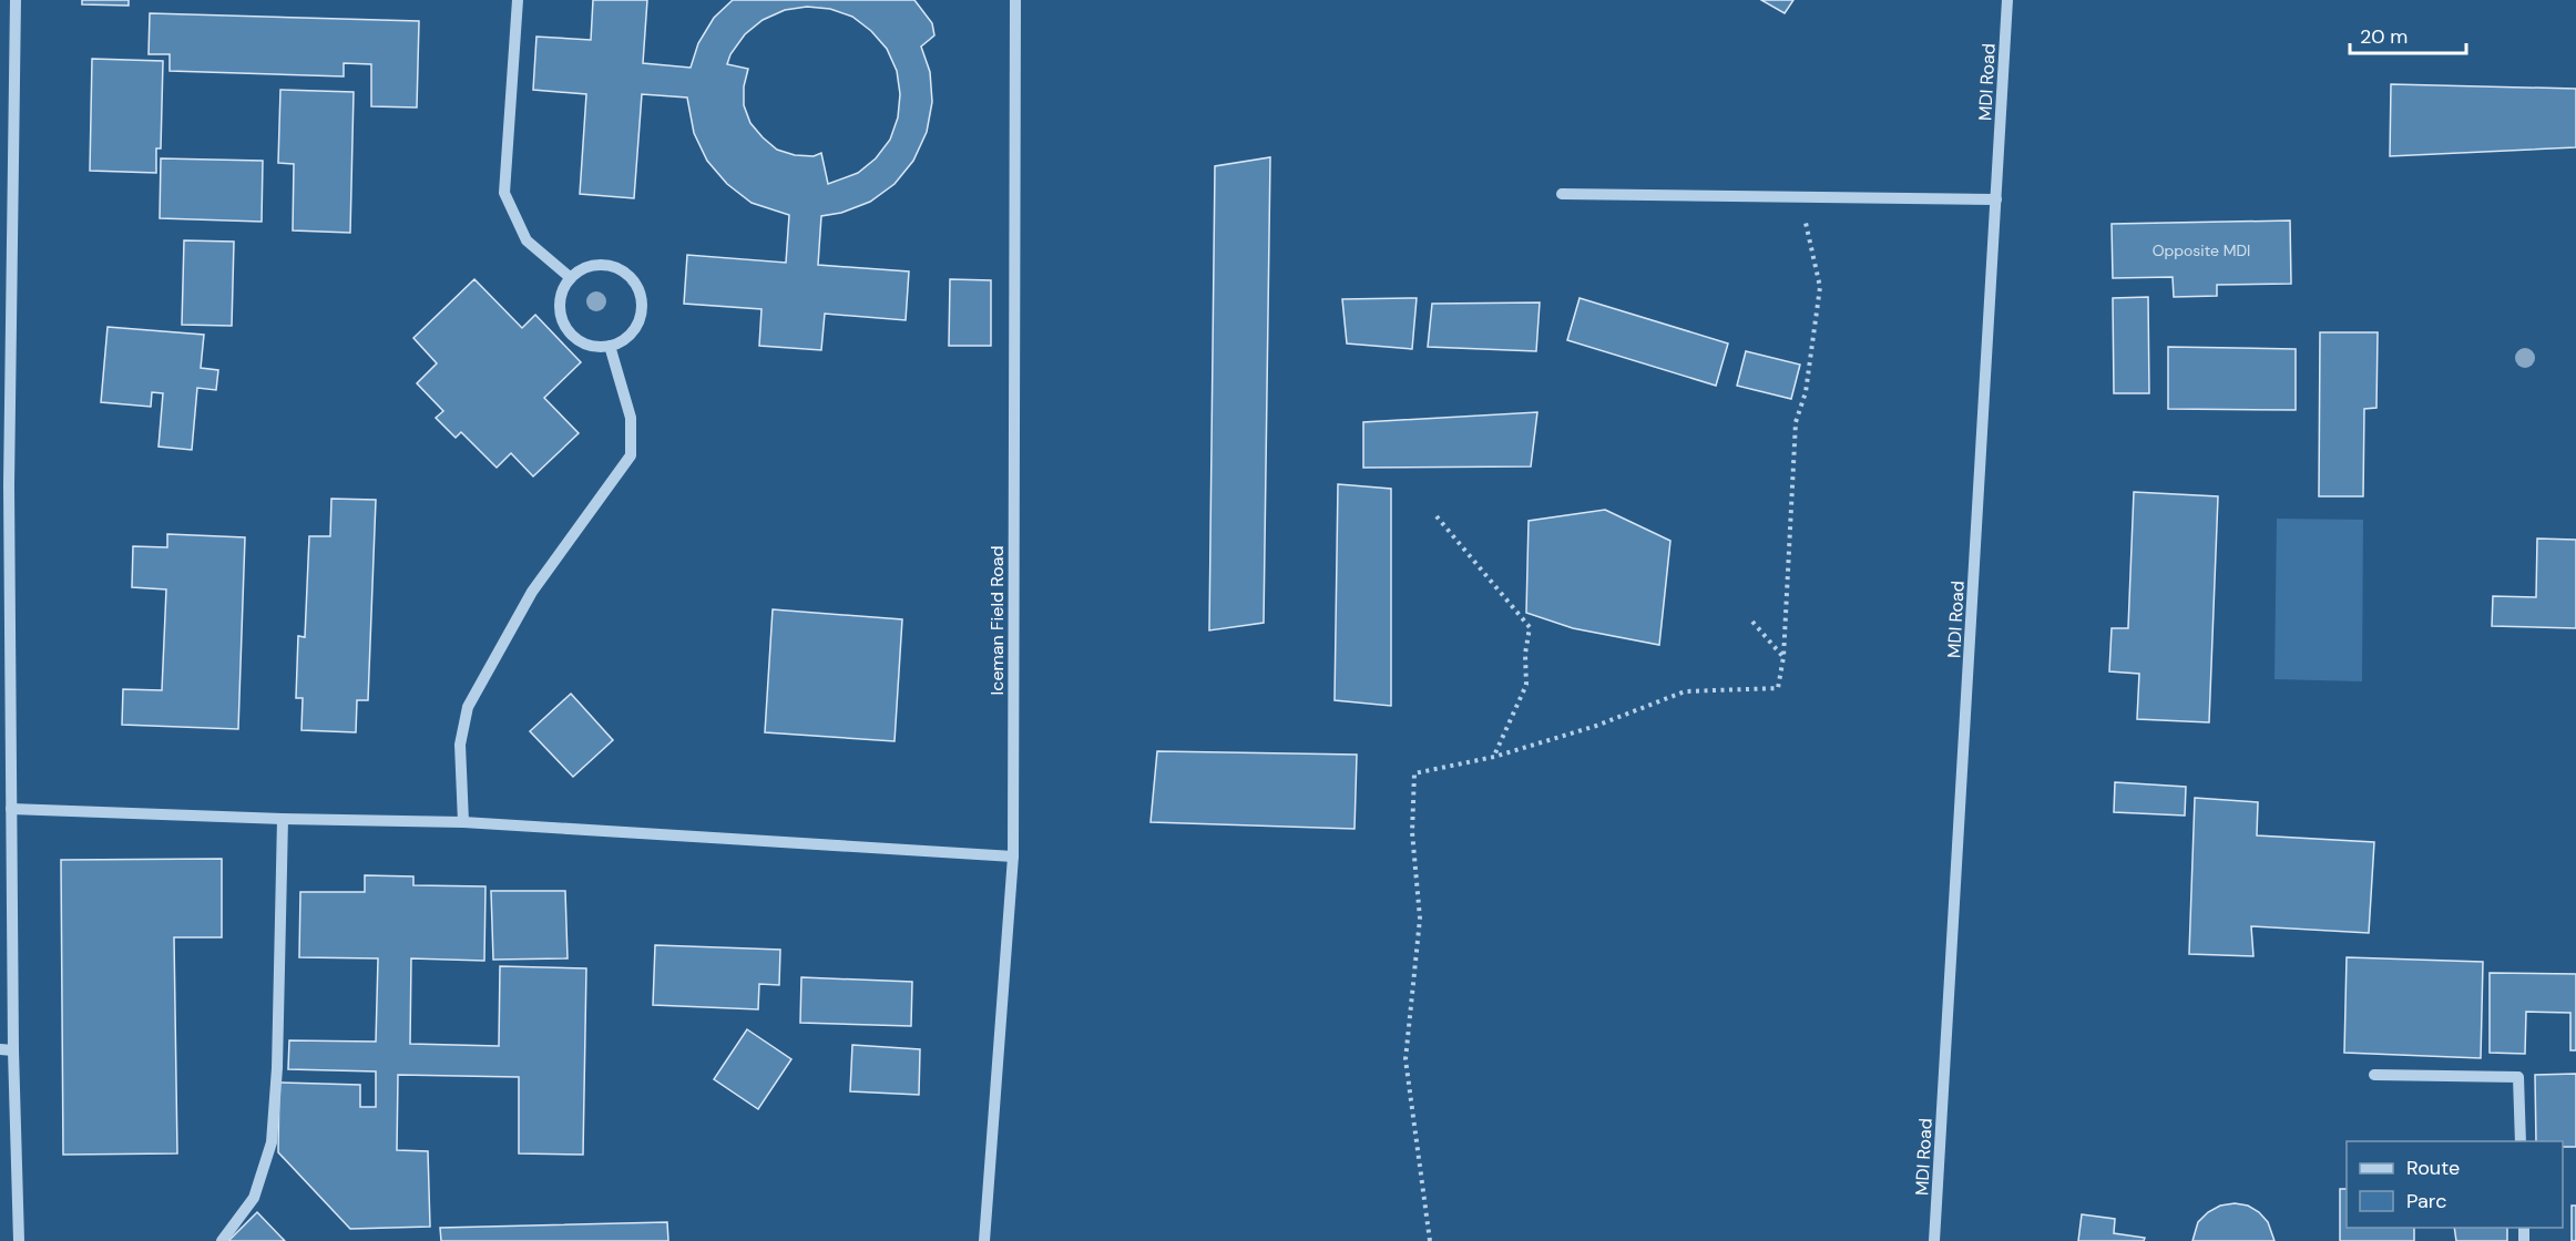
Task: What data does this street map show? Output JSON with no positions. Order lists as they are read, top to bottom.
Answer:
{
  "streets": {
    "street": ["MDI Road", "Iceman Field Road"]
  },
  "house_numbers": ["Opposite MDI"],
  "legend": ["Route", "Parc"],
  "scale_bar": "20 m"
}
